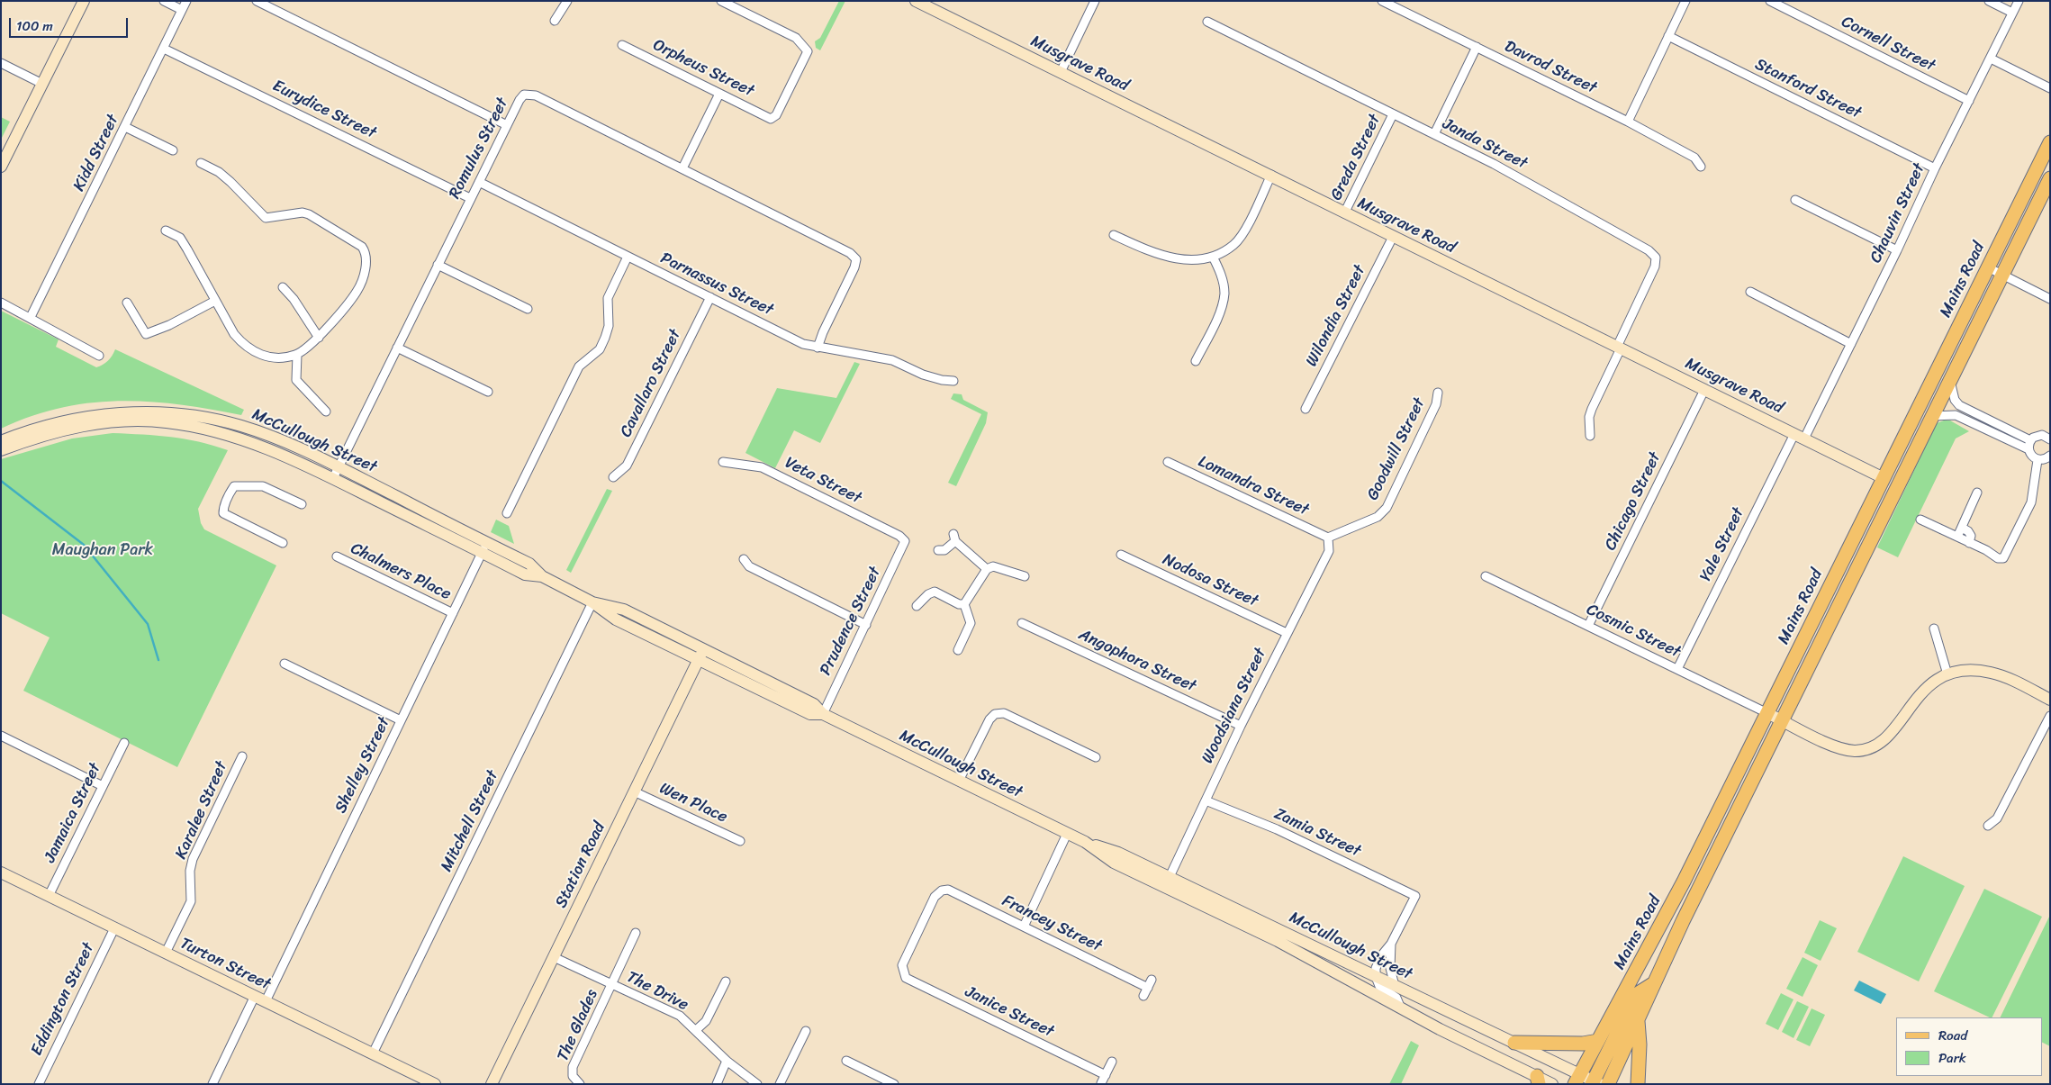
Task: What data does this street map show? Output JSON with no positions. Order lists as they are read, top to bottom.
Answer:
{
  "streets": {
    "main road": [
      "Musgrave Road",
      "Mains Road",
      "McCullough Street",
      "Station Road",
      "Turton Street"
    ],
    "street": [
      "Cornell Street",
      "Davrod Street",
      "Orpheus Street",
      "Stanford Street",
      "Eurydice Street",
      "Janda Street",
      "Romulus Street",
      "Kidd Street",
      "Greda Street",
      "Chauvin Street",
      "Parnassus Street",
      "Wilondia Street",
      "Cavallaro Street",
      "Goodwill Street",
      "Veta Street",
      "Lomandra Street",
      "Chicago Street",
      "Yale Street",
      "Chalmers Place",
      "Nodosa Street",
      "Prudence Street",
      "Cosmic Street",
      "Angophora Street",
      "Woodsiana Street",
      "Shelley Street",
      "Wen Place",
      "Karalee Street",
      "Jamaica Street",
      "Mitchell Street",
      "Zamia Street",
      "Francey Street",
      "The Drive",
      "Eddington Street",
      "Janice Street",
      "The Glades"
    ]
  },
  "crossings": [
    ["Cornell Street", "Chauvin Street"],
    ["Musgrave Road", "Janda Street"],
    ["Musgrave Road", "Greda Street"],
    ["Musgrave Road", "Chauvin Street"],
    ["Musgrave Road", "Mains Road"],
    ["Musgrave Road", "Wilondia Street"],
    ["Musgrave Road", "Chicago Street"],
    ["Musgrave Road", "Yale Street"],
    ["Stanford Street", "Chauvin Street"],
    ["Eurydice Street", "Romulus Street"],
    ["Eurydice Street", "Kidd Street"],
    ["Janda Street", "Greda Street"],
    ["Romulus Street", "Parnassus Street"],
    ["Romulus Street", "McCullough Street"],
    ["Chauvin Street", "Yale Street"],
    ["Mains Road", "McCullough Street"],
    ["Mains Road", "Cosmic Street"],
    ["Parnassus Street", "Cavallaro Street"],
    ["McCullough Street", "Prudence Street"],
    ["McCullough Street", "Woodsiana Street"],
    ["McCullough Street", "Shelley Street"],
    ["McCullough Street", "Mitchell Street"],
    ["McCullough Street", "Station Road"],
    ["Goodwill Street", "Lomandra Street"],
    ["Goodwill Street", "Woodsiana Street"],
    ["Veta Street", "Prudence Street"],
    ["Lomandra Street", "Woodsiana Street"],
    ["Chicago Street", "Cosmic Street"],
    ["Yale Street", "Cosmic Street"],
    ["Chalmers Place", "Shelley Street"],
    ["Nodosa Street", "Woodsiana Street"],
    ["Angophora Street", "Woodsiana Street"],
    ["Woodsiana Street", "Zamia Street"],
    ["Shelley Street", "Turton Street"],
    ["Wen Place", "Station Road"],
    ["Karalee Street", "Turton Street"],
    ["Jamaica Street", "Turton Street"],
    ["Mitchell Street", "Turton Street"],
    ["Station Road", "The Drive"],
    ["Francey Street", "Janice Street"],
    ["Turton Street", "Eddington Street"],
    ["The Drive", "The Glades"]
  ],
  "parks": ["Maughan Park"],
  "legend": ["Road", "Park"],
  "scale_bar": "100 m"
}
